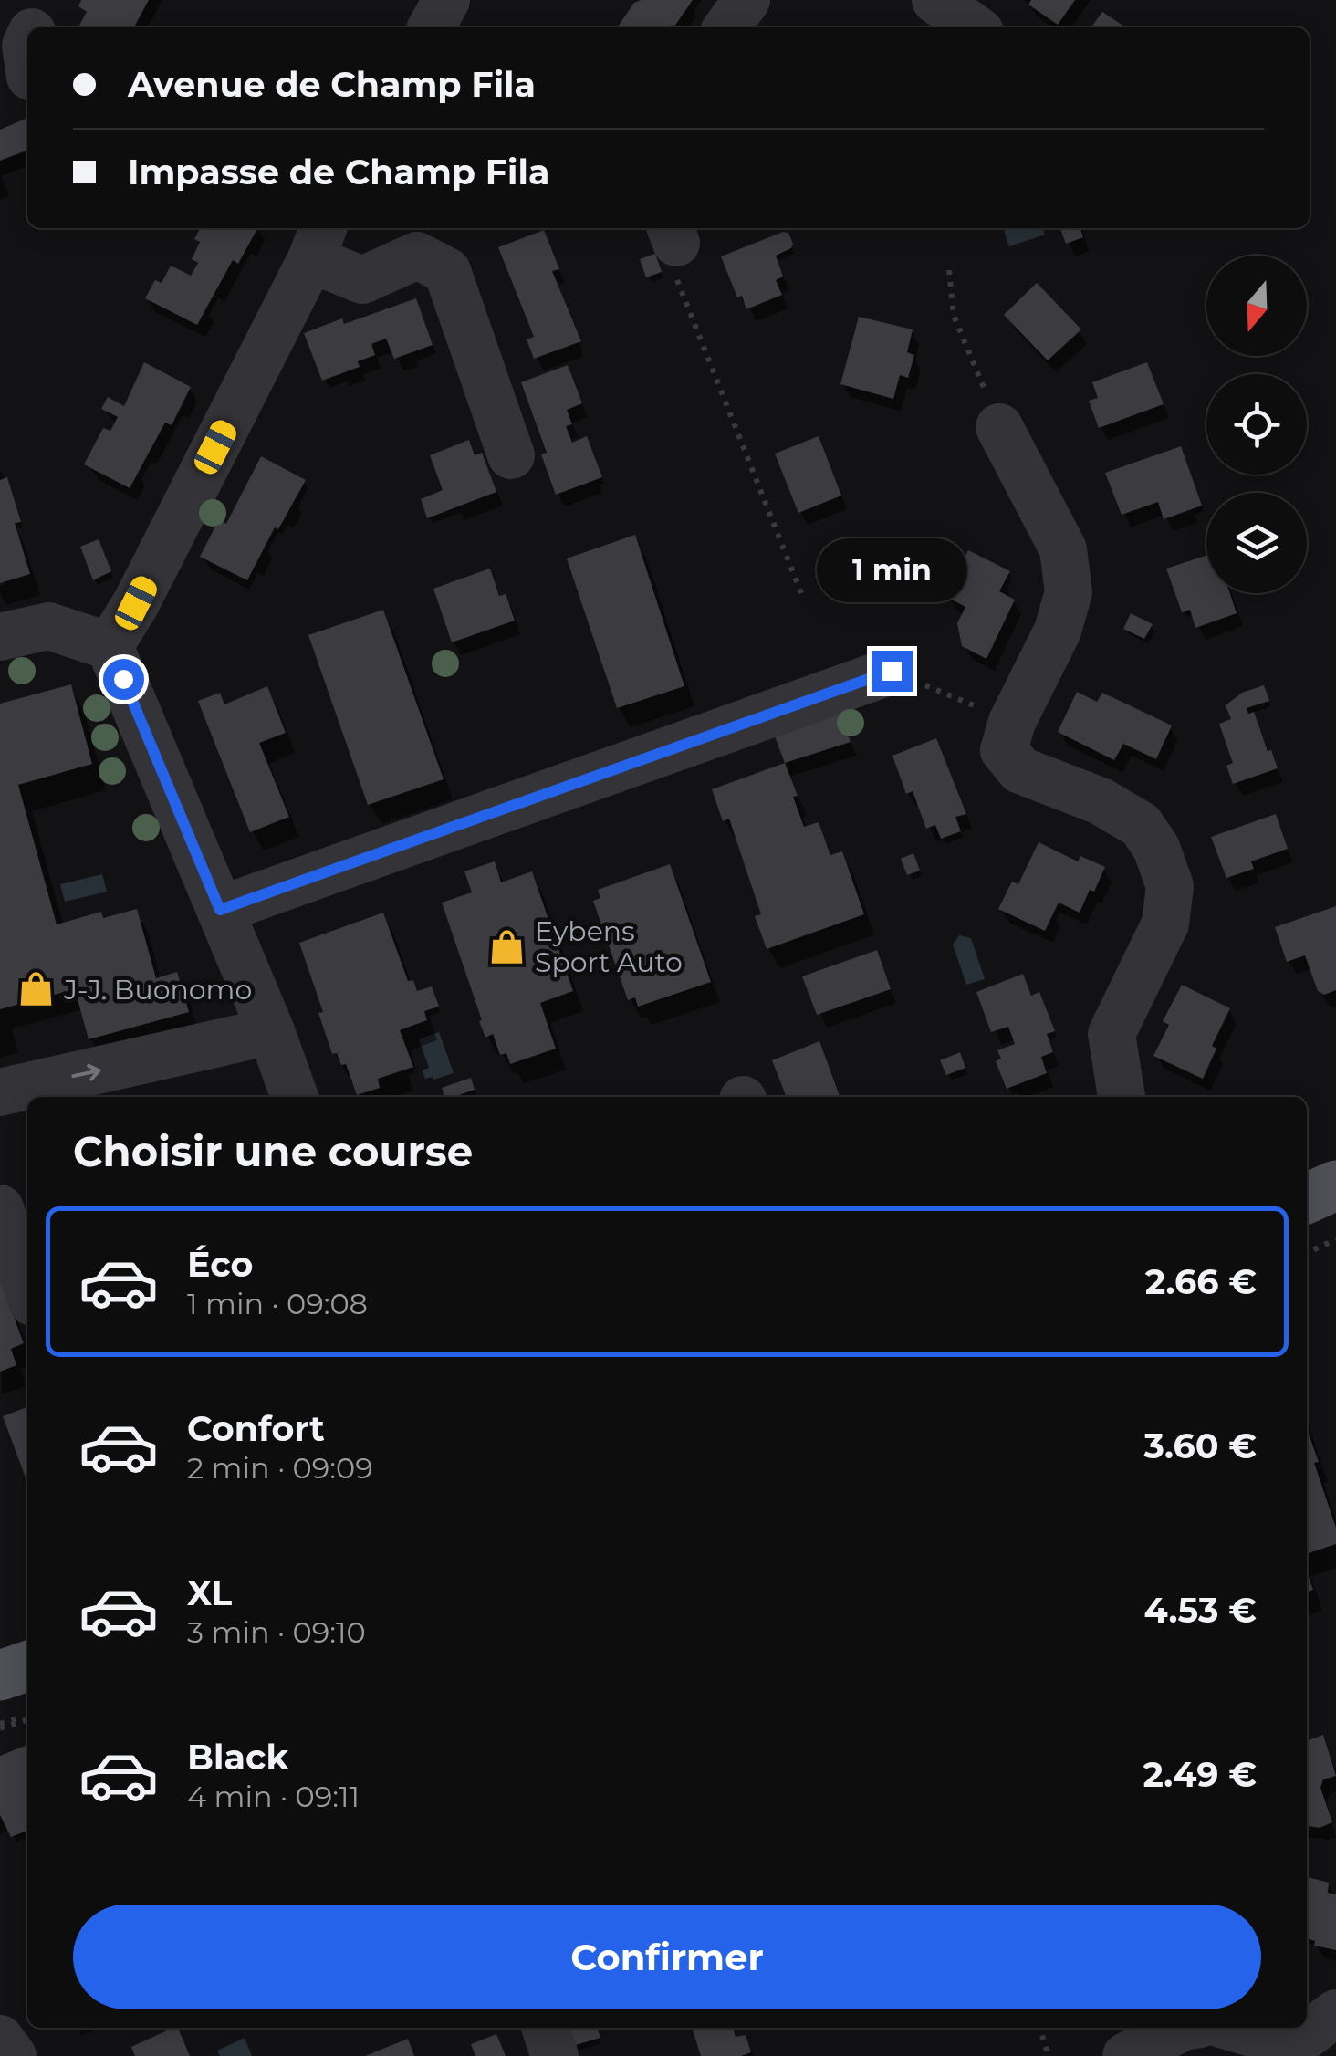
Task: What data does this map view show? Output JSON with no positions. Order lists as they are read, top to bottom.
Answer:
{
  "places": {
    "shop": ["Eybens Sport Auto", "J-J. Buonomo"]
  },
  "north": "bottom",
  "page": {
    "banner": ["Avenue de Champ Fila", "Impasse de Champ Fila"],
    "bubble": "1 min",
    "heading": "Choisir une course",
    "list": [
      {
        "name": "Éco",
        "note": "1 min · 09:08",
        "value": "2.66 €"
      },
      {
        "name": "Confort",
        "note": "2 min · 09:09",
        "value": "3.60 €"
      },
      {
        "name": "XL",
        "note": "3 min · 09:10",
        "value": "4.53 €"
      },
      {
        "name": "Black",
        "note": "4 min · 09:11",
        "value": "2.49 €"
      }
    ],
    "buttons": "Confirmer"
  }
}
